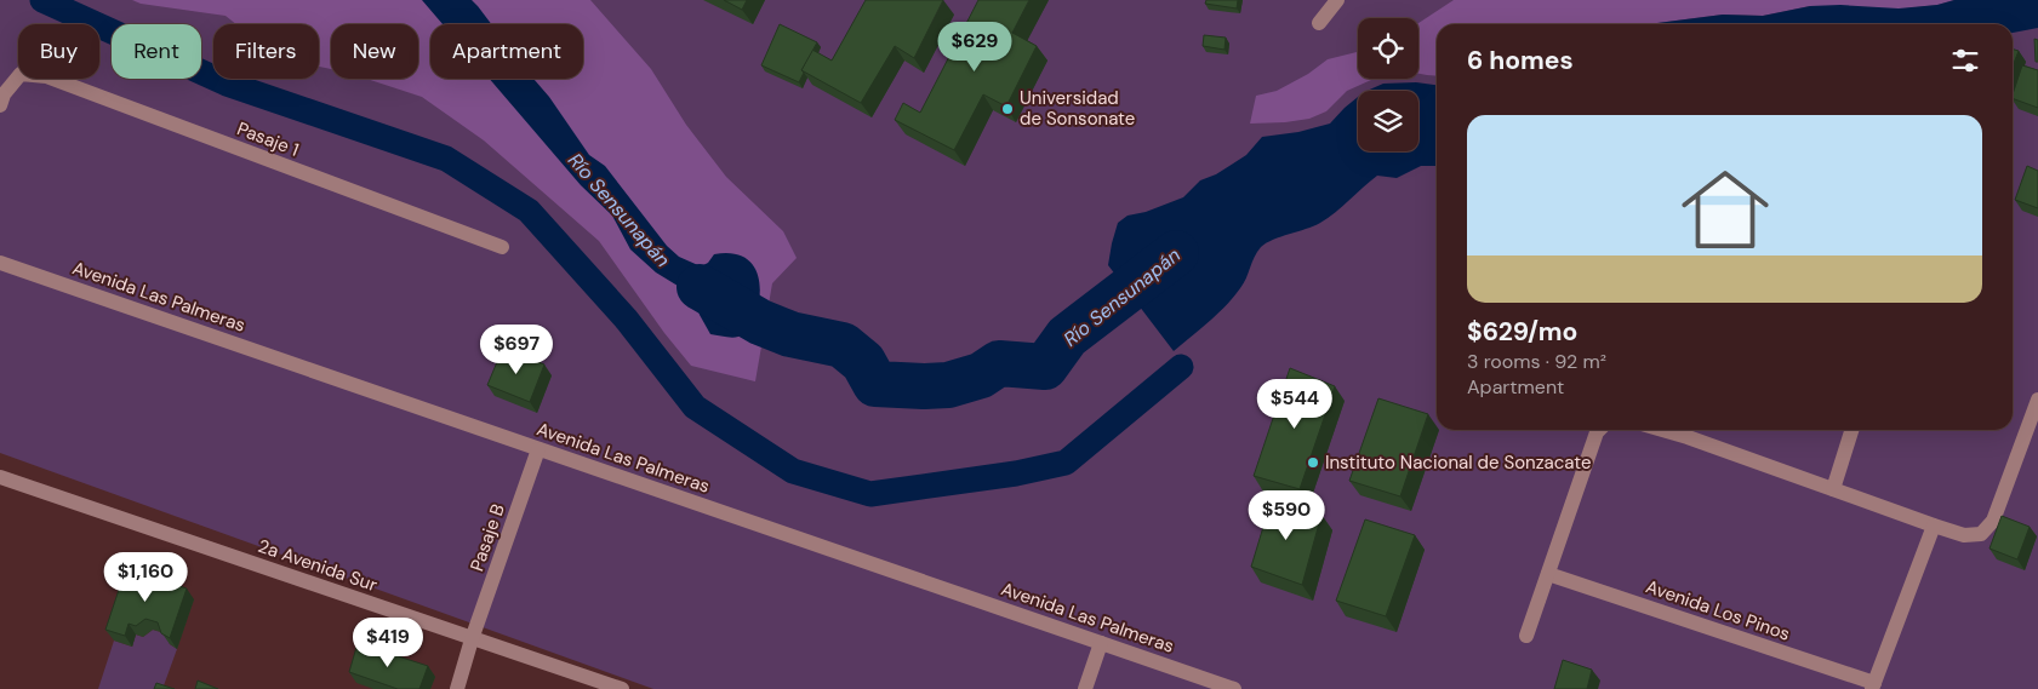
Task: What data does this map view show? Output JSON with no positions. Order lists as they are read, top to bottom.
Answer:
{
  "streets": {
    "street": [
      "Pasaje 1",
      "Avenida Las Palmeras",
      "Pasaje B",
      "2a Avenida Sur",
      "Avenida Los Pinos"
    ]
  },
  "crossings": [
    ["Avenida Las Palmeras", "Pasaje B"],
    ["Pasaje B", "2a Avenida Sur"]
  ],
  "water": ["Río Sensunapán"],
  "places": ["Universidad de Sonsonate", "Instituto Nacional de Sonzacate"],
  "page": {
    "price": [
      "$629",
      "$697",
      "$544",
      "$590",
      "$1,160",
      "$419"
    ],
    "chip": [
      "Buy",
      "Rent",
      "Filters",
      "New",
      "Apartment"
    ],
    "heading": "6 homes",
    "list": [
      {
        "name": "$629/mo",
        "note": "3 rooms · 92 m² · Apartment"
      }
    ]
  }
}
